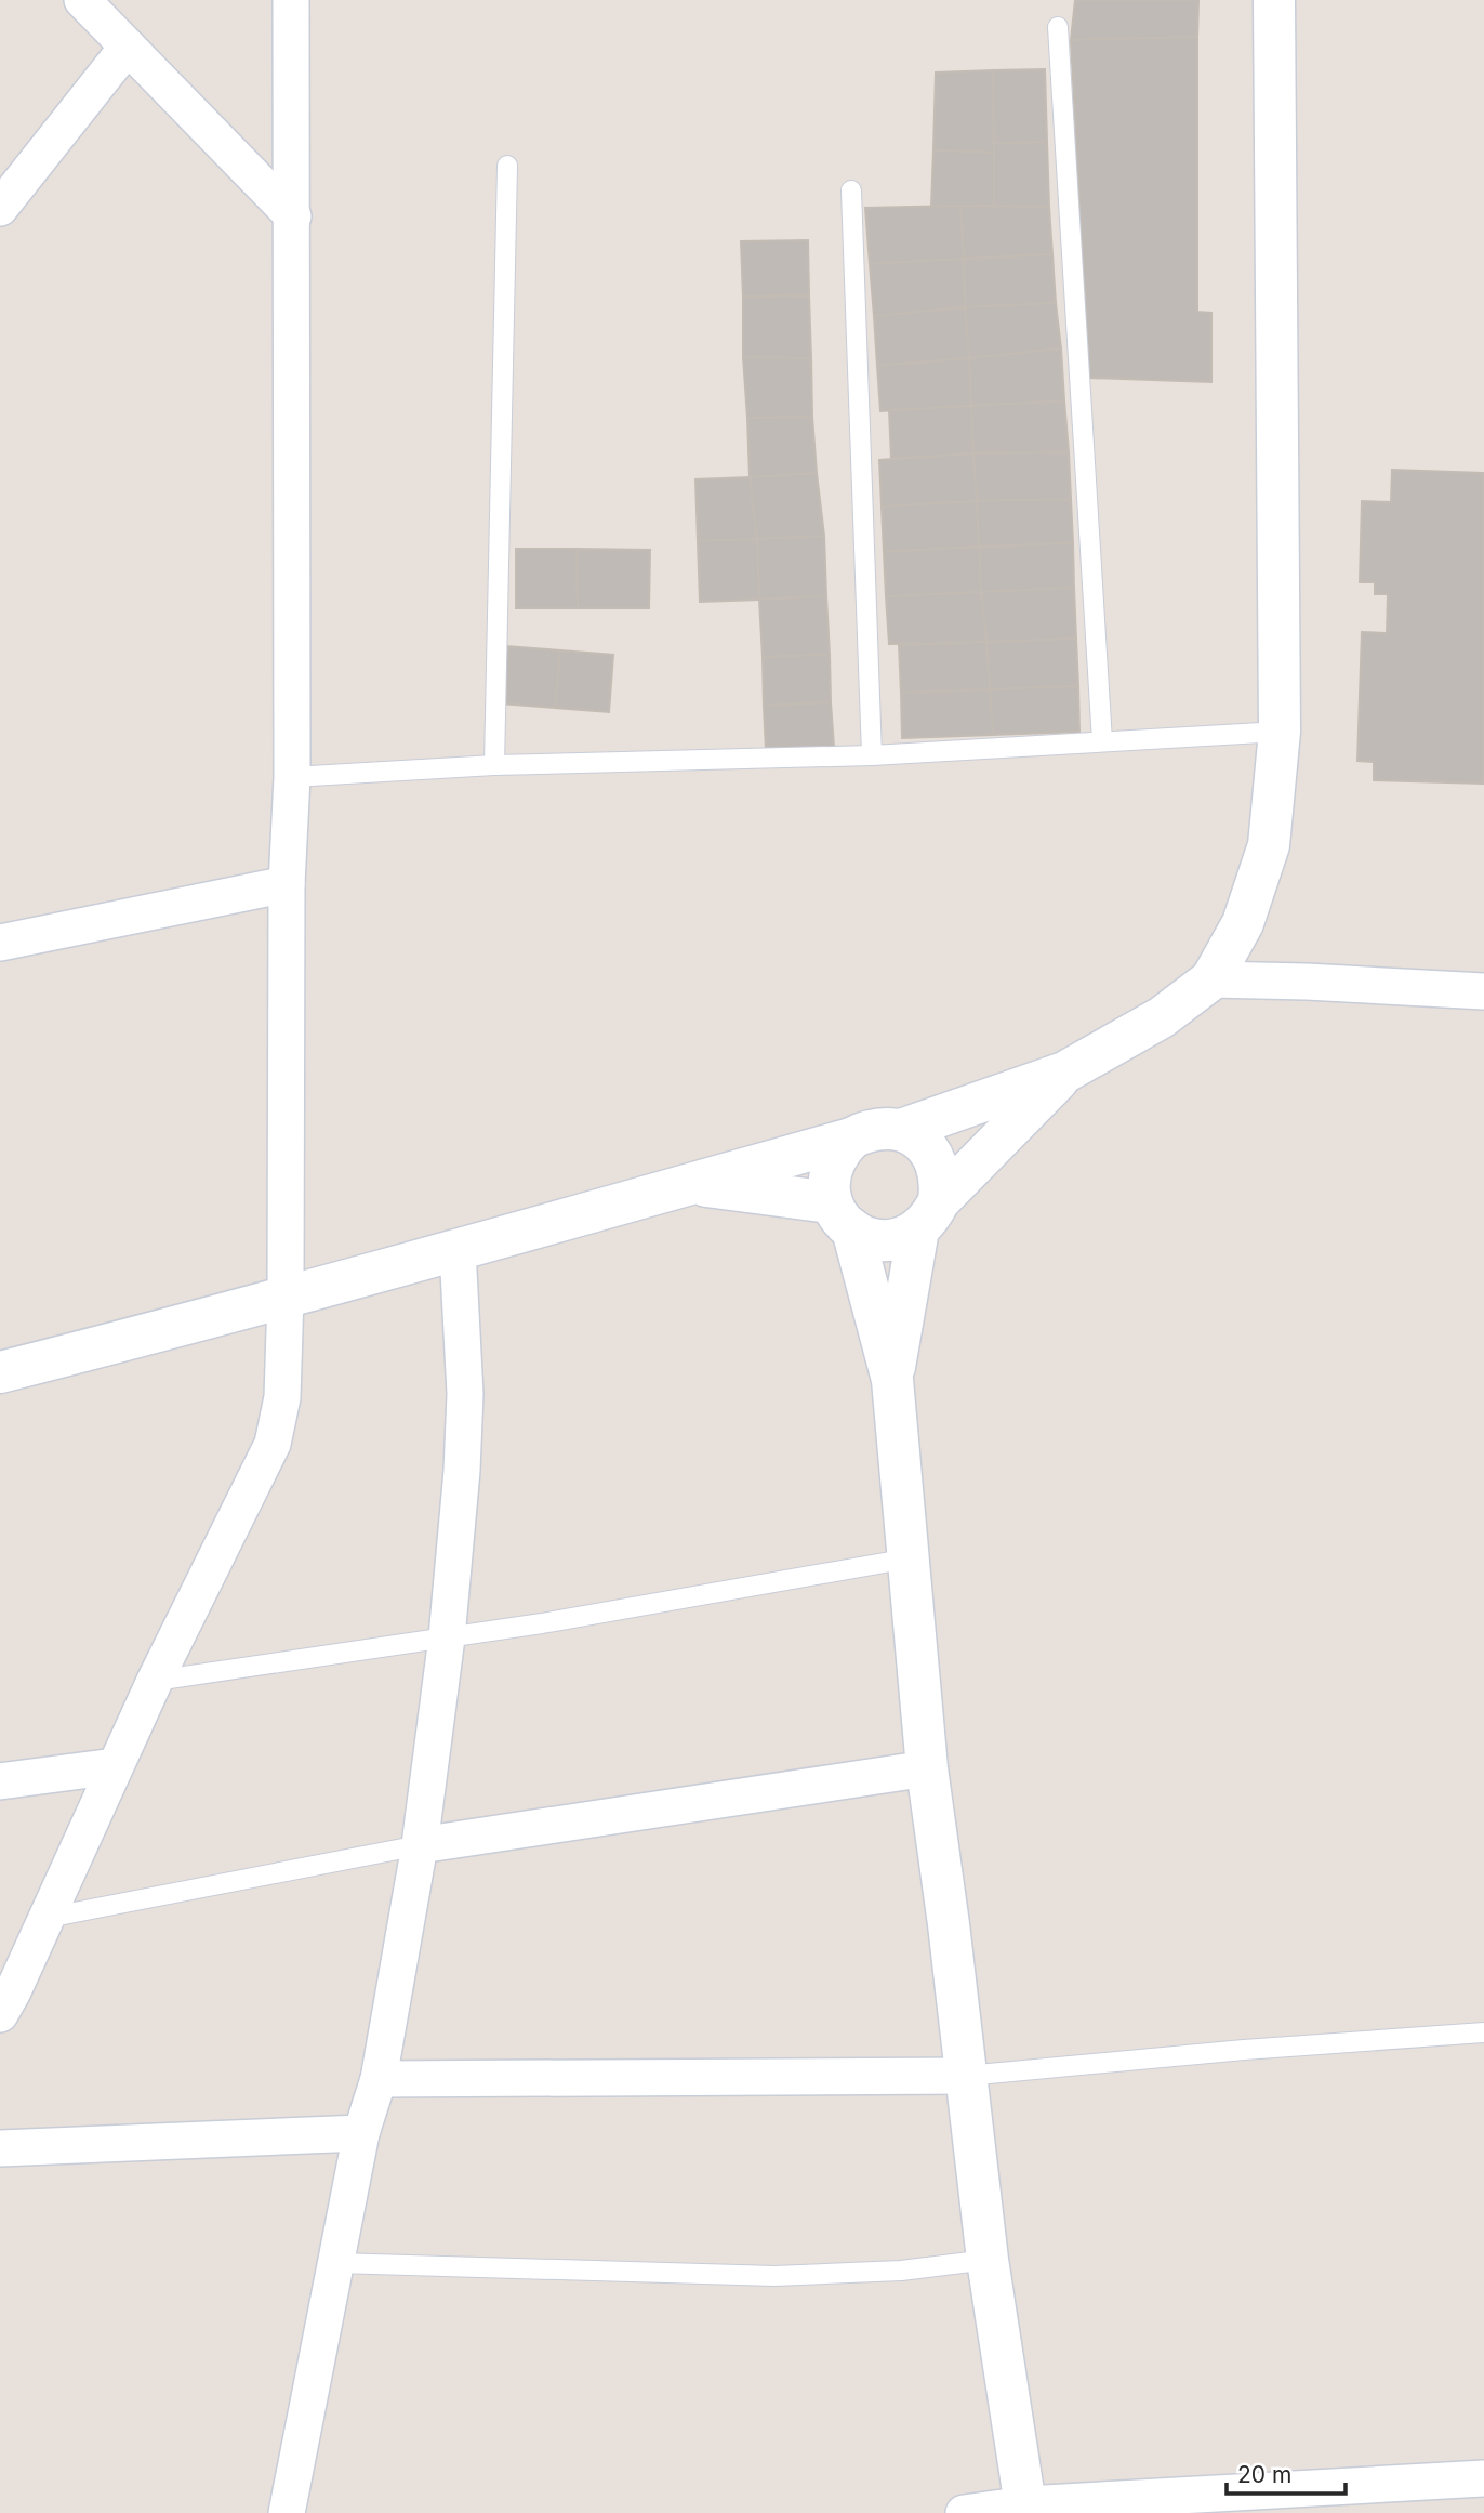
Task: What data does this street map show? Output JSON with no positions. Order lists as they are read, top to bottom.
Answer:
{
  "scale_bar": "20 m"
}
